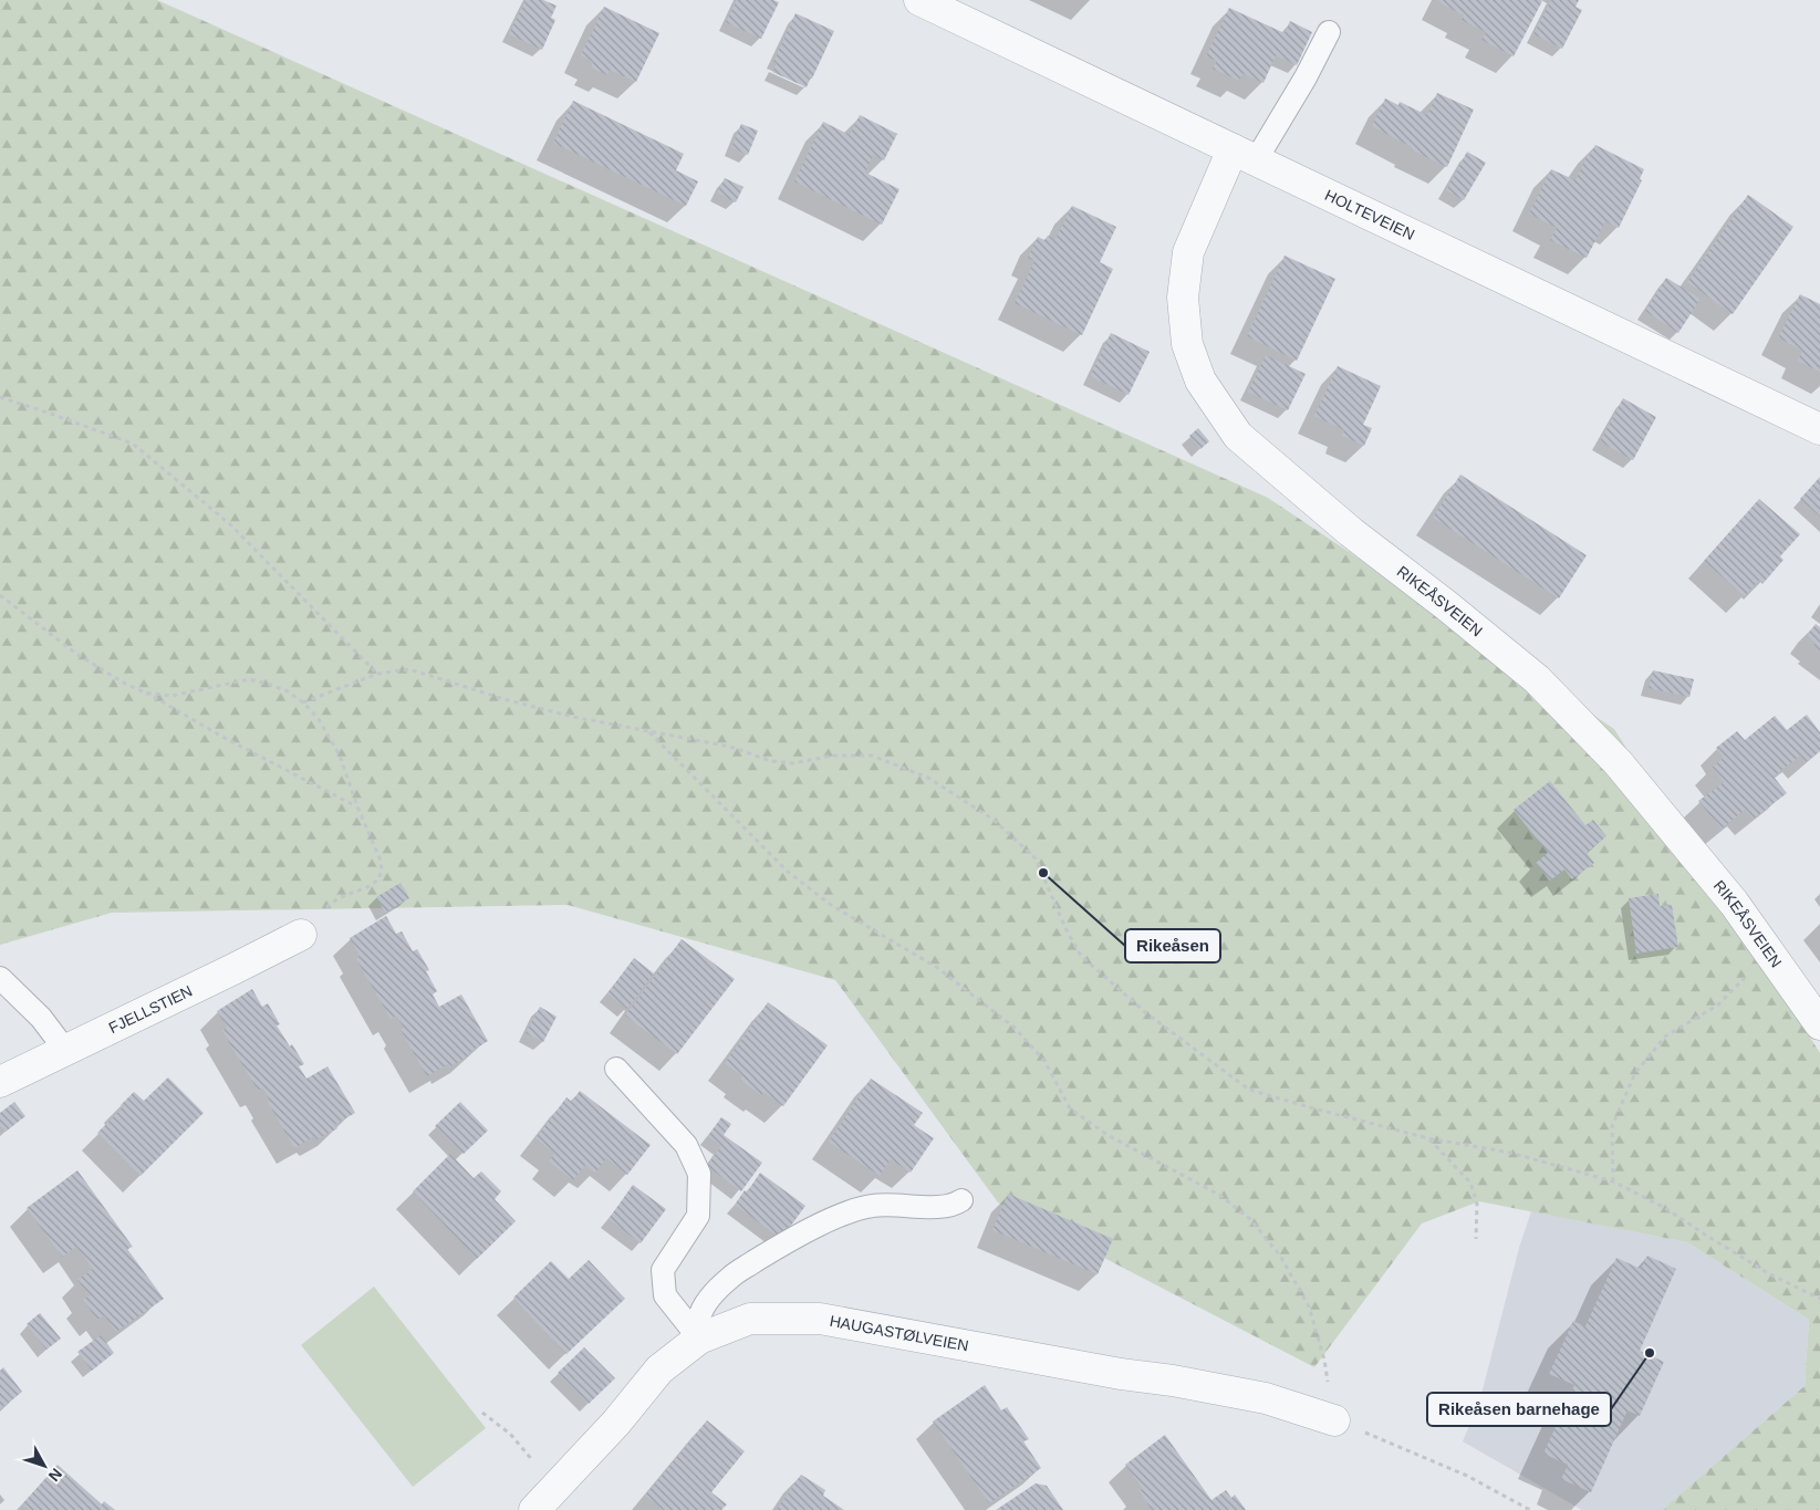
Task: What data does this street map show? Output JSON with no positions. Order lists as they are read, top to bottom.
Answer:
{
  "streets": {
    "street": [
      "HOLTEVEIEN",
      "RIKEÅSVEIEN",
      "FJELLSTIEN",
      "HAUGASTØLVEIEN"
    ]
  },
  "crossings": [
    ["HOLTEVEIEN", "RIKEÅSVEIEN"]
  ],
  "places": ["Rikeåsen", "Rikeåsen barnehage"],
  "north": "bottom right"
}
